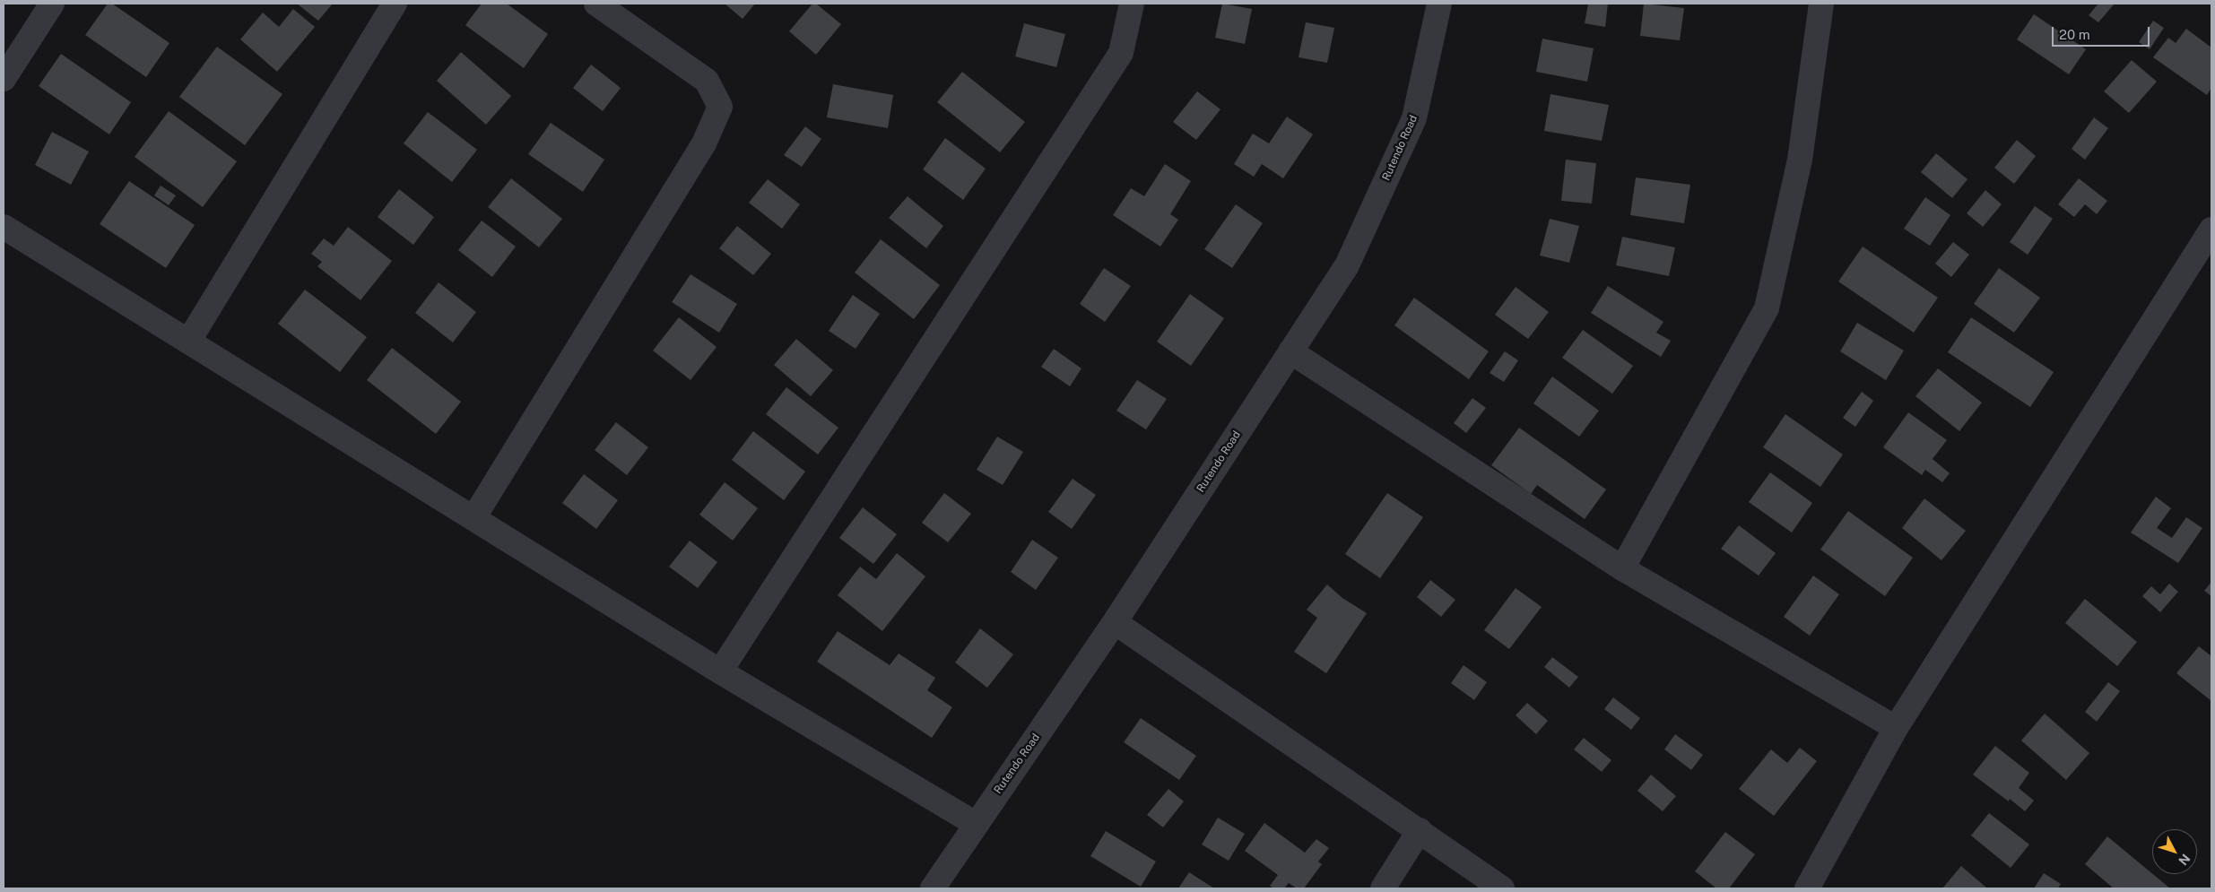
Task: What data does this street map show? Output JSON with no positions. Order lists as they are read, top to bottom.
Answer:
{
  "streets": {
    "street": ["Rutendo Road"]
  },
  "scale_bar": "20 m",
  "north": "bottom right"
}
